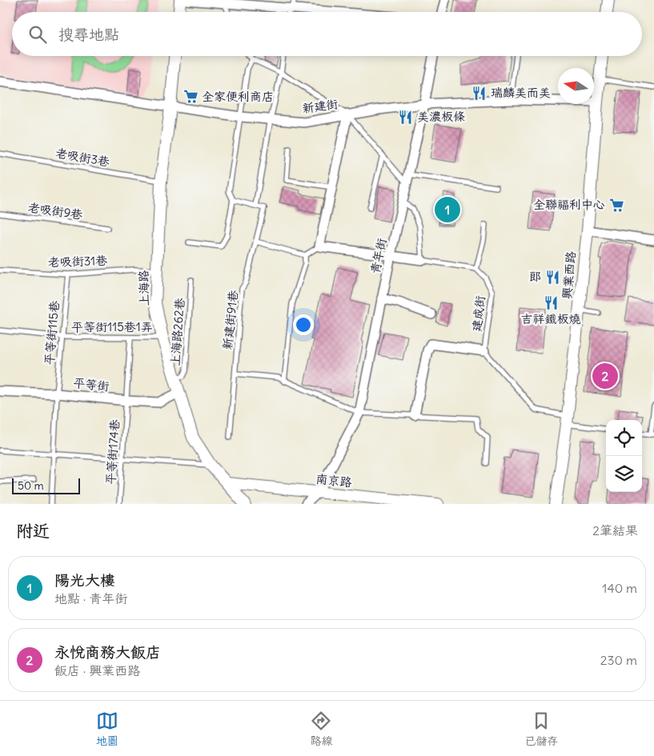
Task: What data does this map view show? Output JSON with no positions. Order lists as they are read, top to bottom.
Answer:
{
  "streets": {
    "street": [
      "新建街",
      "青年街",
      "興業西路",
      "上海路",
      "平等街",
      "南京路"
    ],
    "lane": [
      "老吸街3巷",
      "老吸街9巷",
      "老吸街31巷",
      "建成街",
      "新建街91巷",
      "平等街115巷1弄",
      "上海路262巷",
      "平等街115巷",
      "平等街174巷"
    ]
  },
  "crossings": [
    ["新建街", "青年街"],
    ["新建街", "興業西路"],
    ["新建街", "上海路"],
    ["老吸街3巷", "上海路"],
    ["青年街", "南京路"],
    ["老吸街31巷", "上海路"],
    ["老吸街31巷", "平等街115巷"],
    ["上海路", "平等街115巷1弄"],
    ["上海路", "上海路262巷"],
    ["上海路", "平等街"],
    ["上海路", "南京路"],
    ["平等街115巷1弄", "平等街115巷"],
    ["平等街115巷1弄", "平等街174巷"],
    ["平等街115巷", "平等街"],
    ["平等街", "平等街174巷"]
  ],
  "places": {
    "restaurant": [
      "瑞麟美而美",
      "美濃板條",
      "郎",
      "吉祥鐵板燒"
    ],
    "supermarket": ["全家便利商店", "全聯福利中心"]
  },
  "scale_bar": "50 m",
  "north": "left",
  "page": {
    "search": "搜尋地點",
    "pins": ["1", "2"],
    "scale": "50 m",
    "heading": ["附近", "2筆結果"],
    "list": [
      {
        "mark": "1",
        "name": "陽光大樓",
        "note": "地點 · 青年街",
        "value": "140 m"
      },
      {
        "mark": "2",
        "name": "永悅商務大飯店",
        "note": "飯店 · 興業西路",
        "value": "230 m"
      }
    ],
    "nav": ["地圖", "路線", "已儲存"]
  }
}
